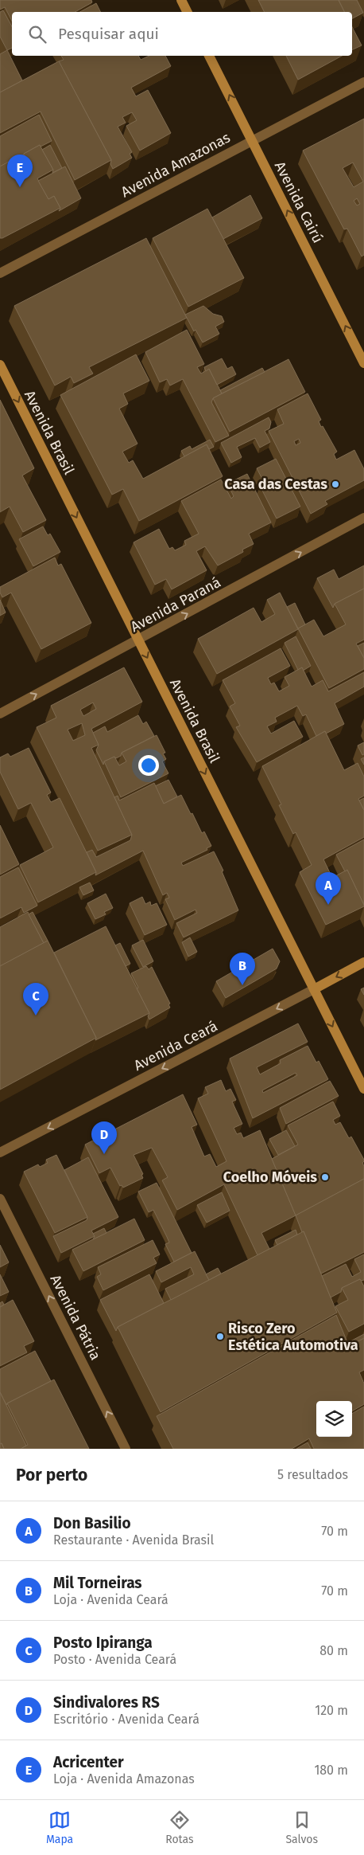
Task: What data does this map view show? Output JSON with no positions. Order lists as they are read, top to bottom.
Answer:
{
  "streets": {
    "main road": ["Avenida Cairú", "Avenida Brasil", "Avenida Ceará"],
    "street": ["Avenida Amazonas", "Avenida Paraná", "Avenida Pátria"]
  },
  "crossings": [
    ["Avenida Amazonas", "Avenida Cairú"],
    ["Avenida Brasil", "Avenida Paraná"],
    ["Avenida Brasil", "Avenida Ceará"]
  ],
  "one_way": [
    "Avenida Cairú",
    "Avenida Brasil",
    "Avenida Paraná",
    "Avenida Ceará",
    "Avenida Pátria"
  ],
  "places": ["Casa das Cestas", "Coelho Móveis", "Risco Zero Estética Automotiva"],
  "page": {
    "search": "Pesquisar aqui",
    "pins": [
      "E",
      "A",
      "B",
      "C",
      "D"
    ],
    "heading": ["Por perto", "5 resultados"],
    "list": [
      {
        "mark": "A",
        "name": "Don Basilio",
        "note": "Restaurante · Avenida Brasil",
        "value": "70 m"
      },
      {
        "mark": "B",
        "name": "Mil Torneiras",
        "note": "Loja · Avenida Ceará",
        "value": "70 m"
      },
      {
        "mark": "C",
        "name": "Posto Ipiranga",
        "note": "Posto · Avenida Ceará",
        "value": "80 m"
      },
      {
        "mark": "D",
        "name": "Sindivalores RS",
        "note": "Escritório · Avenida Ceará",
        "value": "120 m"
      },
      {
        "mark": "E",
        "name": "Acricenter",
        "note": "Loja · Avenida Amazonas",
        "value": "180 m"
      }
    ],
    "nav": ["Mapa", "Rotas", "Salvos"]
  }
}
